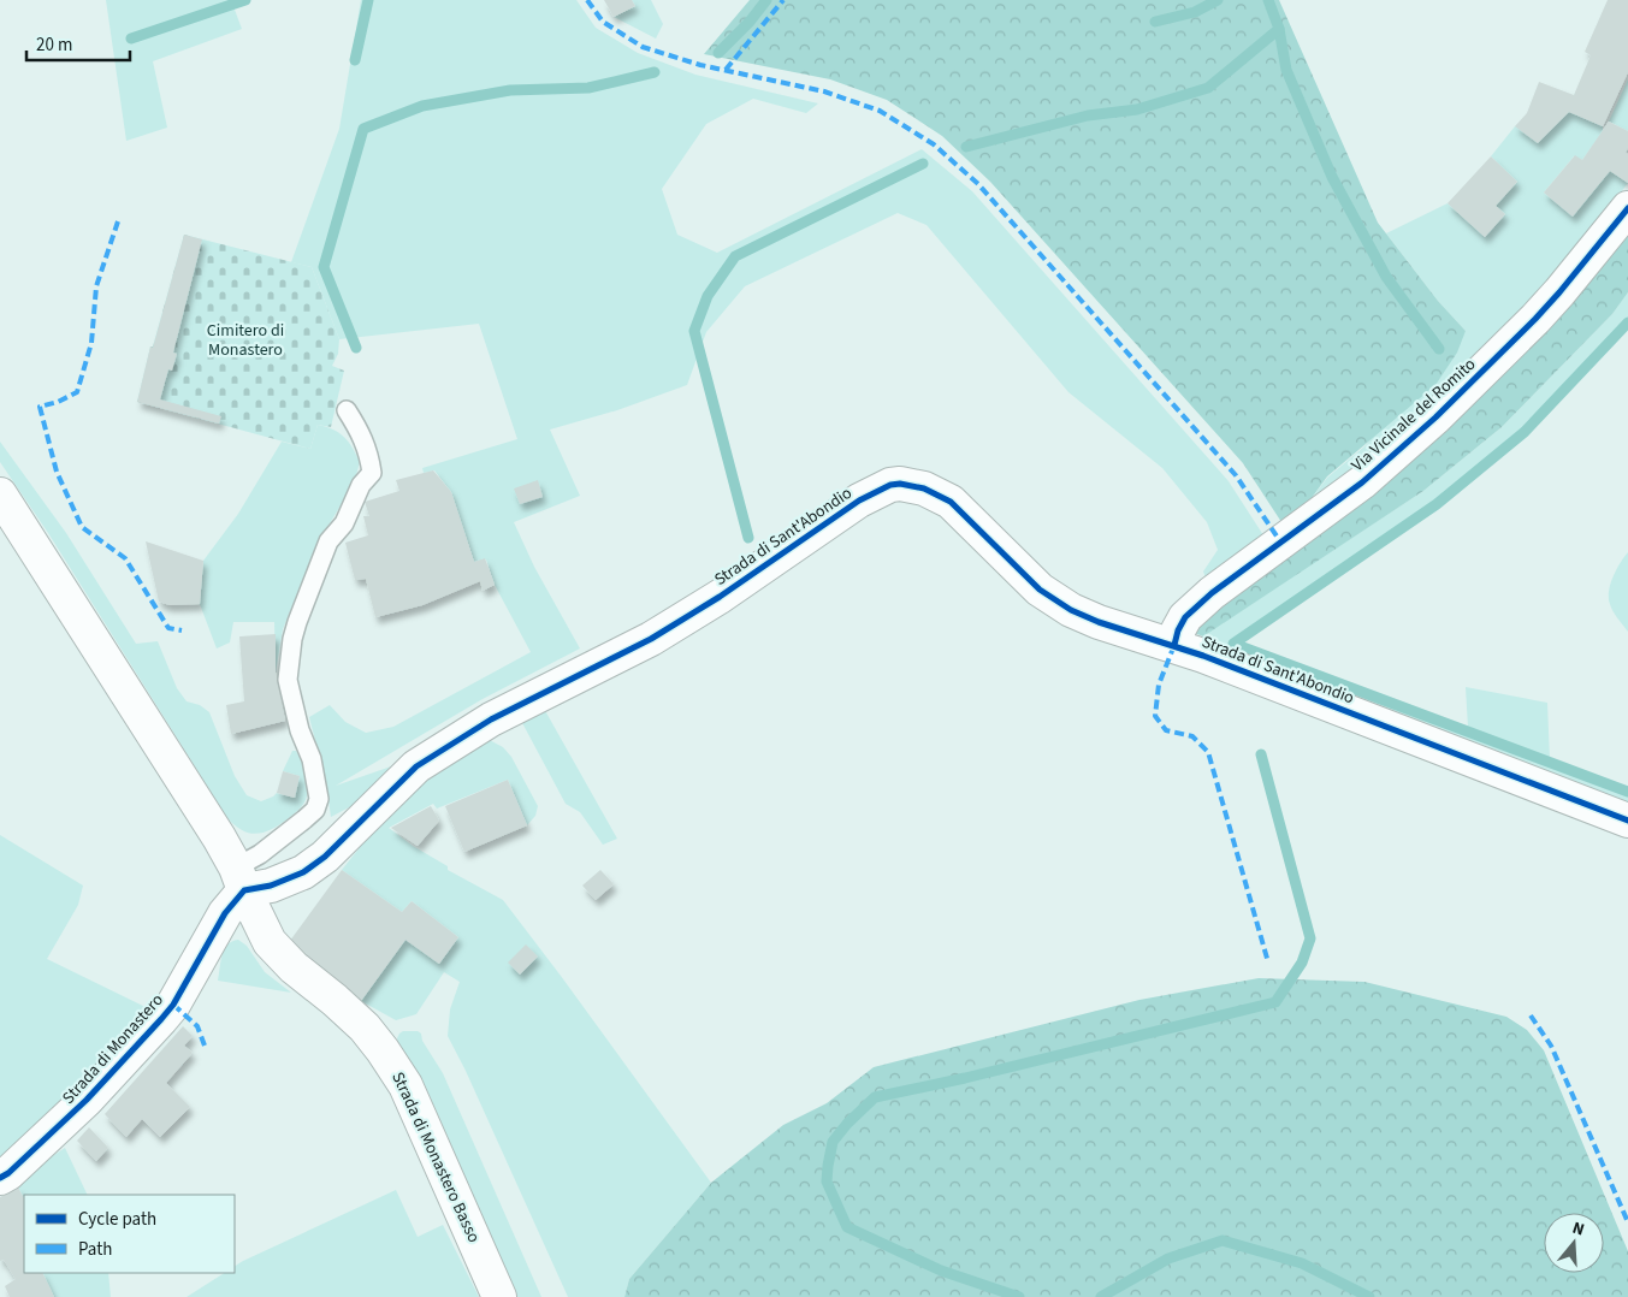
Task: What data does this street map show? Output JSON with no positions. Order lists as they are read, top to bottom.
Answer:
{
  "streets": {
    "street": [
      "Via Vicinale del Romito",
      "Strada di Sant'Abondio",
      "Strada di Monastero",
      "Strada di Monastero Basso"
    ]
  },
  "crossings": [
    ["Via Vicinale del Romito", "Strada di Sant'Abondio"],
    ["Strada di Sant'Abondio", "Strada di Monastero"],
    ["Strada di Sant'Abondio", "Strada di Monastero Basso"],
    ["Strada di Monastero", "Strada di Monastero Basso"]
  ],
  "parks": ["Cimitero di Monastero"],
  "legend": ["Cycle path", "Path"],
  "scale_bar": "20 m",
  "north": "top"
}
